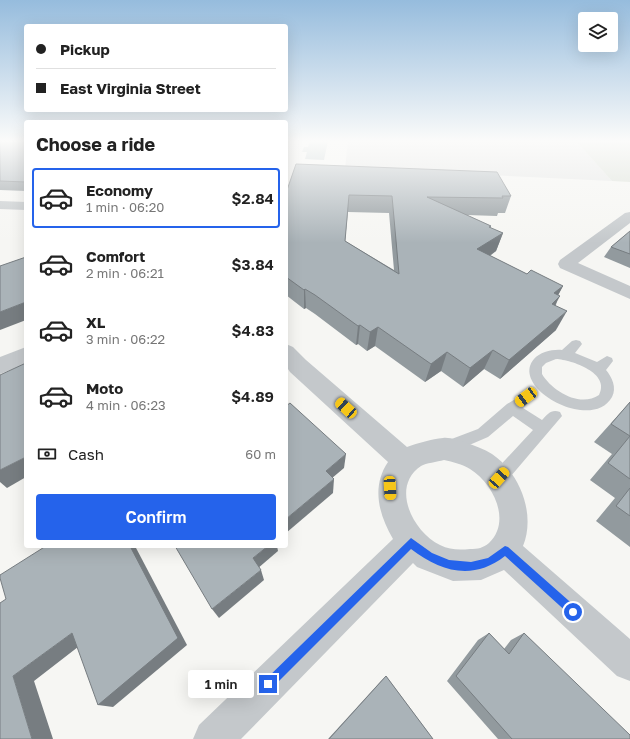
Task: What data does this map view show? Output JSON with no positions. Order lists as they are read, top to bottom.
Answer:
{
  "page": {
    "banner": ["Pickup", "East Virginia Street"],
    "heading": "Choose a ride",
    "list": [
      {
        "name": "Economy",
        "note": "1 min · 06:20",
        "value": "$2.84"
      },
      {
        "name": "Comfort",
        "note": "2 min · 06:21",
        "value": "$3.84"
      },
      {
        "name": "XL",
        "note": "3 min · 06:22",
        "value": "$4.83"
      },
      {
        "name": "Moto",
        "note": "4 min · 06:23",
        "value": "$4.89"
      }
    ],
    "pay": ["Cash", "60 m"],
    "buttons": "Confirm",
    "bubble": "1 min"
  }
}
